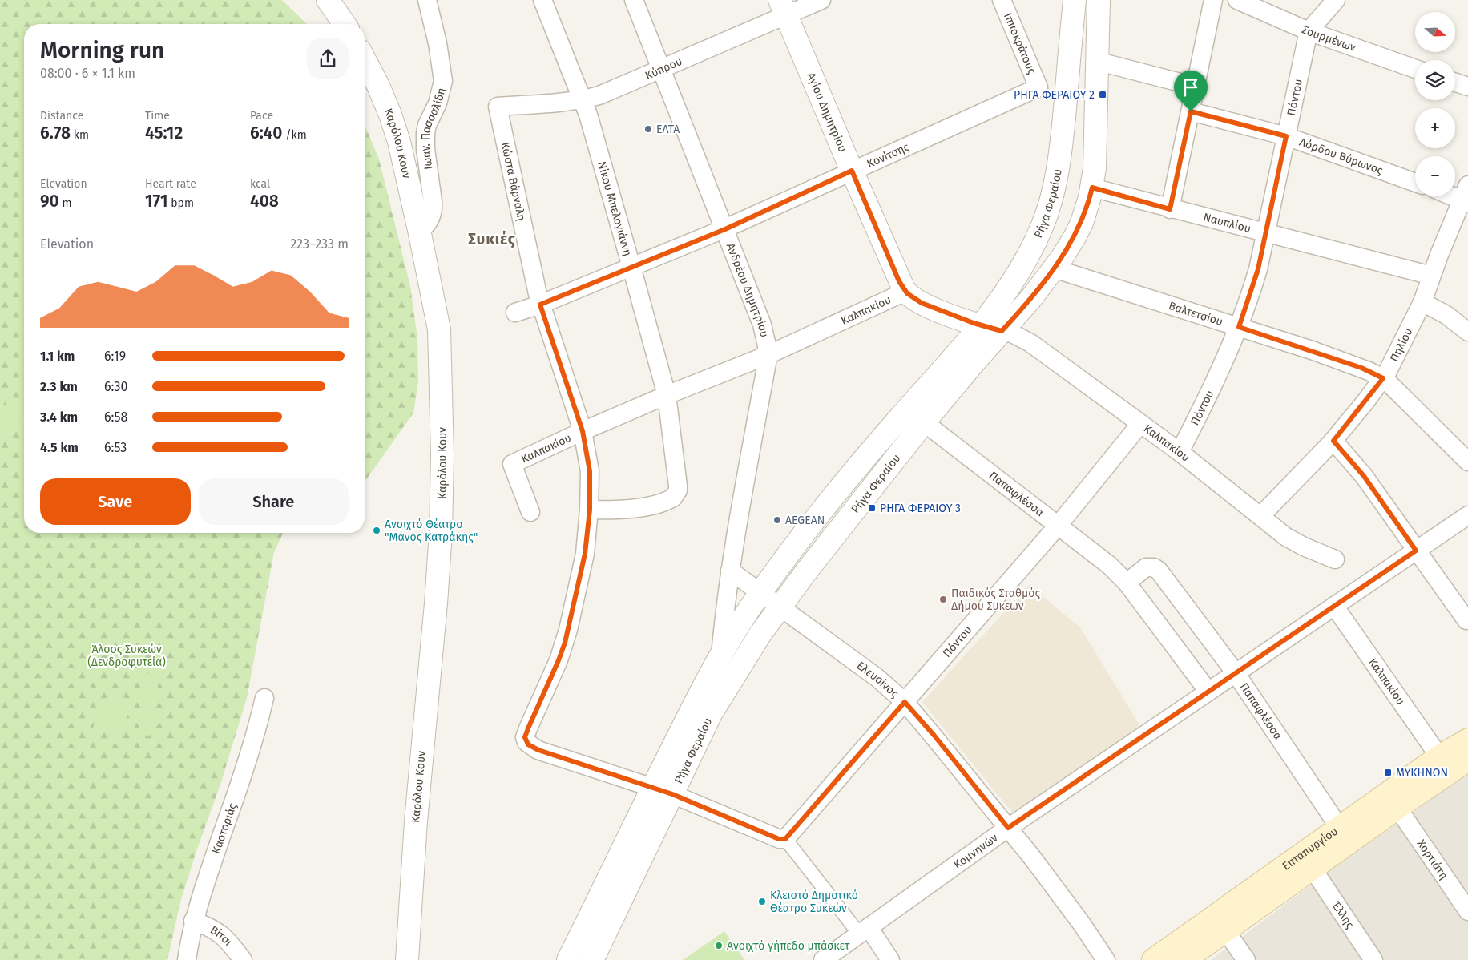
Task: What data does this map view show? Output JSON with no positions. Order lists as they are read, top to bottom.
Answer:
{
  "streets": {
    "main road": ["Επταπυργίου"],
    "street": [
      "Σουρμένων",
      "Ιπποκράτους",
      "Κύπρου",
      "Πόντου",
      "Αγίου Δημητρίου",
      "Ιωαν. Πασσαλίδη",
      "Καρόλου Κουν",
      "Κονίτσης",
      "Λόρδου Βύρωνος",
      "Κώστα Βάρναλη",
      "Ρήγα Φεραίου",
      "Νίκου Μπελογιάννη",
      "Ναυπλίου",
      "Ανδρέου Δημητρίου",
      "Καλπακίου",
      "Βαλτετσίου",
      "Πηλίου",
      "Παπαφλέσσα",
      "Ελευσίνος",
      "Καστοριάς",
      "Κομνηνών",
      "Χορτιάτη",
      "Έλλης",
      "Βίτσι"
    ]
  },
  "crossings": [
    ["Σουρμένων", "Πόντου"],
    ["Ιπποκράτους", "Κονίτσης"],
    ["Κύπρου", "Αγίου Δημητρίου"],
    ["Κύπρου", "Κώστα Βάρναλη"],
    ["Κύπρου", "Νίκου Μπελογιάννη"],
    ["Κύπρου", "Ανδρέου Δημητρίου"],
    ["Πόντου", "Λόρδου Βύρωνος"],
    ["Πόντου", "Ναυπλίου"],
    ["Πόντου", "Καλπακίου"],
    ["Πόντου", "Βαλτετσίου"],
    ["Πόντου", "Παπαφλέσσα"],
    ["Πόντου", "Ελευσίνος"],
    ["Αγίου Δημητρίου", "Κονίτσης"],
    ["Αγίου Δημητρίου", "Καλπακίου"],
    ["Ιωαν. Πασσαλίδη", "Καρόλου Κουν"],
    ["Κονίτσης", "Κώστα Βάρναλη"],
    ["Κονίτσης", "Νίκου Μπελογιάννη"],
    ["Κονίτσης", "Ανδρέου Δημητρίου"],
    ["Κώστα Βάρναλη", "Ρήγα Φεραίου"],
    ["Κώστα Βάρναλη", "Νίκου Μπελογιάννη"],
    ["Κώστα Βάρναλη", "Καλπακίου"],
    ["Ρήγα Φεραίου", "Ναυπλίου"],
    ["Ρήγα Φεραίου", "Ανδρέου Δημητρίου"],
    ["Ρήγα Φεραίου", "Καλπακίου"],
    ["Ρήγα Φεραίου", "Βαλτετσίου"],
    ["Ρήγα Φεραίου", "Παπαφλέσσα"],
    ["Ρήγα Φεραίου", "Ελευσίνος"],
    ["Νίκου Μπελογιάννη", "Καλπακίου"],
    ["Ναυπλίου", "Πηλίου"],
    ["Ανδρέου Δημητρίου", "Καλπακίου"],
    ["Καλπακίου", "Πηλίου"],
    ["Καλπακίου", "Επταπυργίου"],
    ["Καλπακίου", "Κομνηνών"],
    ["Βαλτετσίου", "Πηλίου"],
    ["Παπαφλέσσα", "Επταπυργίου"],
    ["Παπαφλέσσα", "Κομνηνών"],
    ["Ελευσίνος", "Κομνηνών"],
    ["Καστοριάς", "Βίτσι"],
    ["Επταπυργίου", "Χορτιάτη"],
    ["Επταπυργίου", "Έλλης"]
  ],
  "districts": ["Συκιές"],
  "parks": ["Άλσος Συκεών (Δενδροφυτεία)"],
  "places": {
    "transit": ["ΡΗΓΑ ΦΕΡΑΙΟΥ 2", "ΡΗΓΑ ΦΕΡΑΙΟΥ 3", "ΜΥΚΗΝΩΝ"],
    "other": [
      "ΕΛΤΑ",
      "AEGEAN",
      "Ανοιχτό Θέατρο \"Μάνος Κατράκης\"",
      "Παιδικός Σταθμός Δήμου Συκεών",
      "Κλειστό Δημοτικό Θέατρο Συκεών",
      "Ανοιχτό γήπεδο μπάσκετ"
    ]
  },
  "north": "right",
  "page": {
    "map_buttons": ["+", "−"],
    "heading": ["Morning run", "08:00 · 6 × 1.1 km"],
    "stats": [
      ["Distance", "6.78 km"],
      ["Time", "45:12"],
      ["Pace", "6:40 /km"],
      ["Elevation", "90 m"],
      ["Heart rate", "171 bpm"],
      ["kcal", "408"]
    ],
    "chart": ["Elevation", "223–233 m"],
    "list": [
      {
        "name": "1.1 km",
        "note": "6:19"
      },
      {
        "name": "2.3 km",
        "note": "6:30"
      },
      {
        "name": "3.4 km",
        "note": "6:58"
      },
      {
        "name": "4.5 km",
        "note": "6:53"
      }
    ],
    "buttons": ["Save", "Share"]
  }
}
